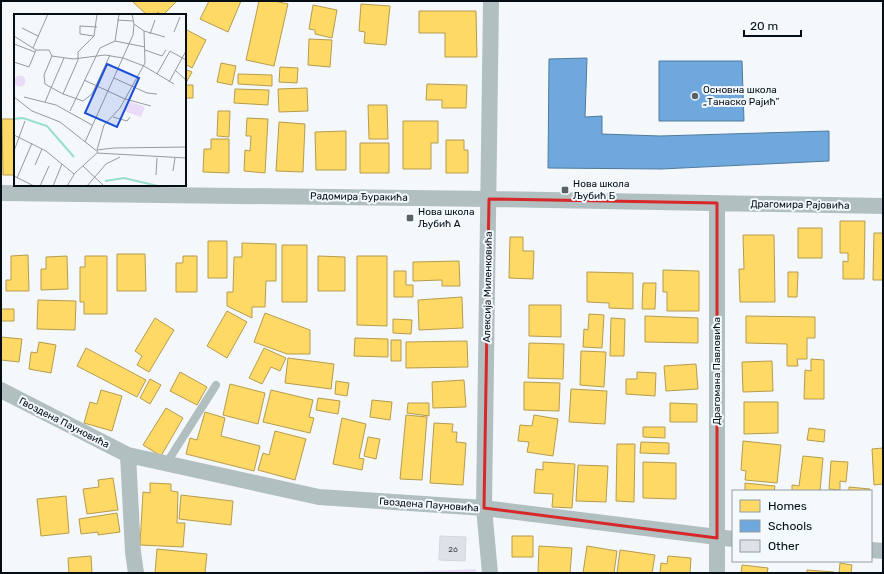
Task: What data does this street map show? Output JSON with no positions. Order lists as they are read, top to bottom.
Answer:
{
  "streets": {
    "street": [
      "Радомира Ђуракића",
      "Драгомира Рајовића",
      "Алексија Миленковића",
      "Драгомана Павловића",
      "Гвоздена Пауновића"
    ]
  },
  "crossings": [
    ["Радомира Ђуракића", "Драгомира Рајовића"],
    ["Радомира Ђуракића", "Алексија Миленковића"],
    ["Радомира Ђуракића", "Драгомана Павловића"],
    ["Драгомира Рајовића", "Драгомана Павловића"],
    ["Алексија Миленковића", "Гвоздена Пауновића"],
    ["Драгомана Павловића", "Гвоздена Пауновића"]
  ],
  "places": {
    "other": ["Основна школа „Танаско Рајић”"],
    "transit": ["Нова школа Љубић Б", "Нова школа Љубић А"]
  },
  "house_numbers": ["26"],
  "legend": ["Homes", "Schools", "Other"],
  "scale_bar": "20 m"
}
